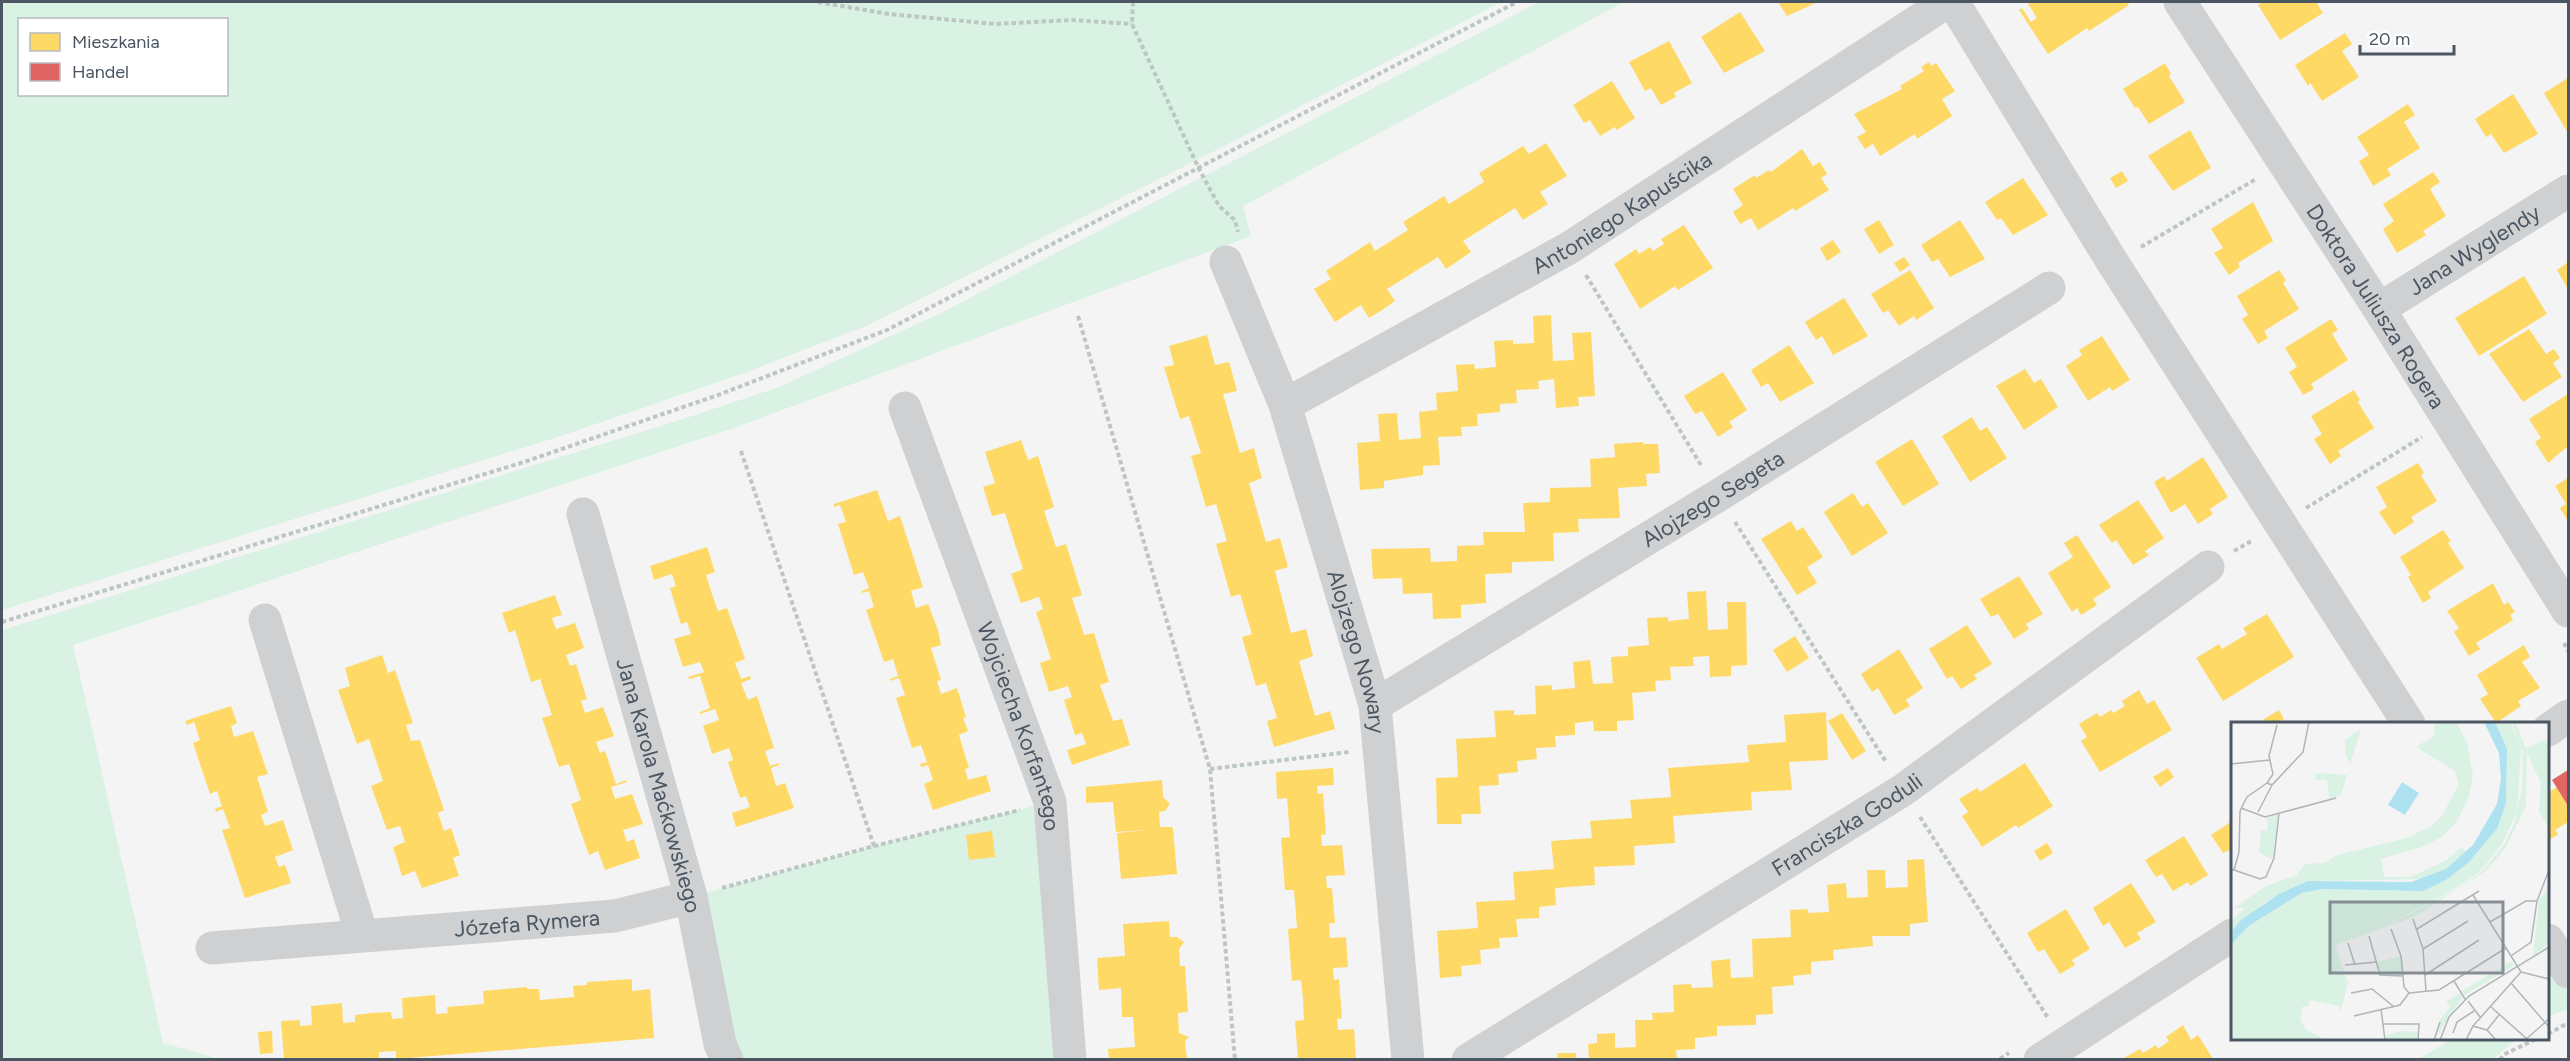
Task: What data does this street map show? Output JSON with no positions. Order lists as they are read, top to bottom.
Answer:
{
  "streets": {
    "street": [
      "Antoniego Kapuścika",
      "Jana Wyglendy",
      "Doktora Juliusza Rogera",
      "Alojzego Segeta",
      "Alojzego Nowary",
      "Wojciecha Korfantego",
      "Jana Karola Maćkowskiego",
      "Franciszka Goduli",
      "Józefa Rymera"
    ]
  },
  "crossings": [
    ["Antoniego Kapuścika", "Alojzego Nowary"],
    ["Jana Wyglendy", "Doktora Juliusza Rogera"],
    ["Alojzego Segeta", "Alojzego Nowary"],
    ["Jana Karola Maćkowskiego", "Józefa Rymera"]
  ],
  "legend": ["Mieszkania", "Handel"],
  "scale_bar": "20 m"
}
